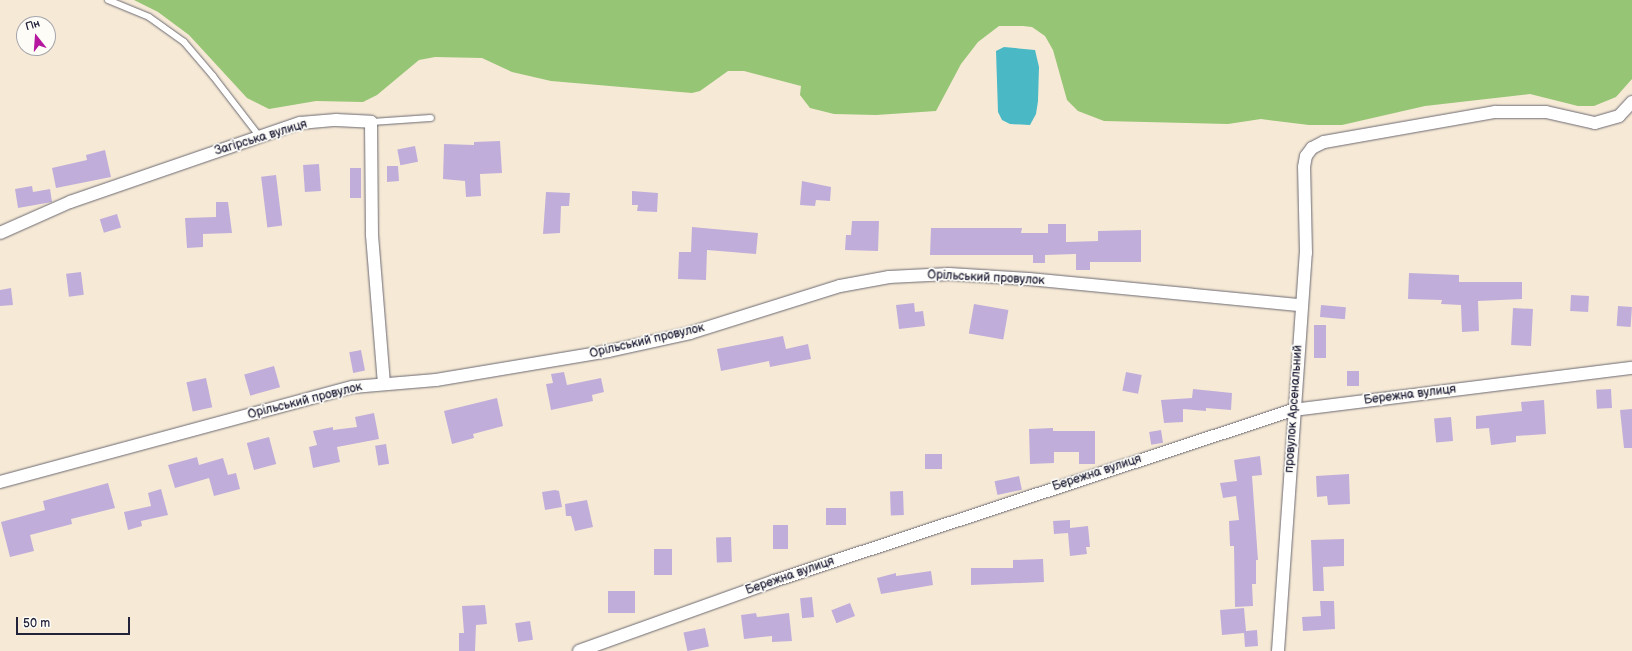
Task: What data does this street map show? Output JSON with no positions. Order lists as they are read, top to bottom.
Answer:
{
  "streets": {
    "street": [
      "Загірська вулиця",
      "Орільський провулок",
      "Бережна вулиця",
      "провулок Арсенальний"
    ]
  },
  "crossings": [
    ["Орільський провулок", "провулок Арсенальний"],
    ["Бережна вулиця", "провулок Арсенальний"]
  ],
  "scale_bar": "50 m",
  "north": "top"
}
